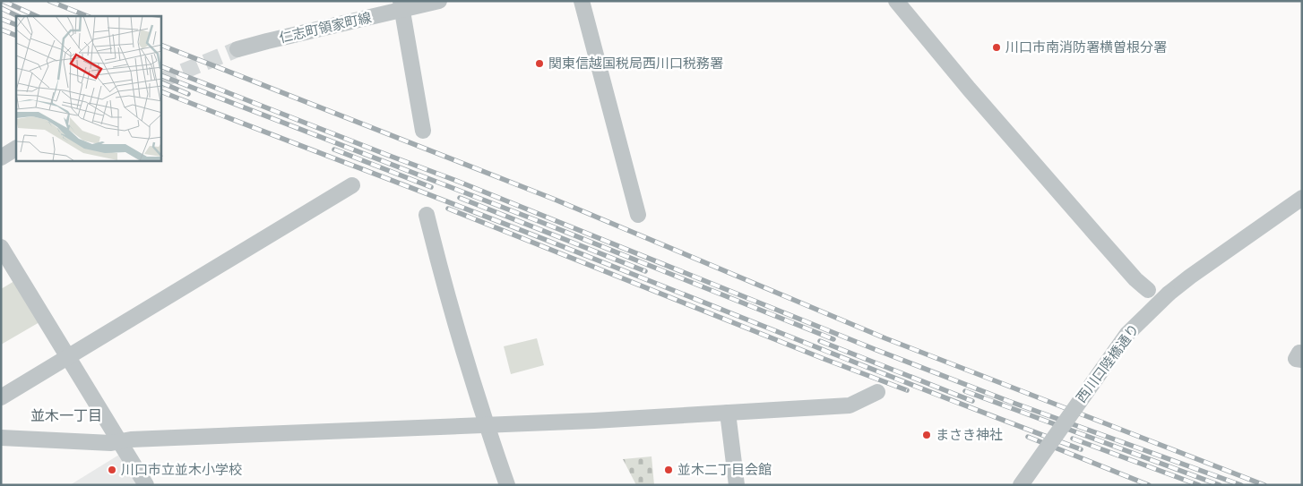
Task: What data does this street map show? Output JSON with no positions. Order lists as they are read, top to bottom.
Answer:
{
  "streets": {
    "street": ["仁志町領家町線", "西川口陸橋通り"]
  },
  "districts": ["並木一丁目"],
  "places": [
    "川口市南消防署横曽根分署",
    "関東信越国税局西川口税務署",
    "まさき神社",
    "川口市立並木小学校",
    "並木二丁目会館"
  ]
}
